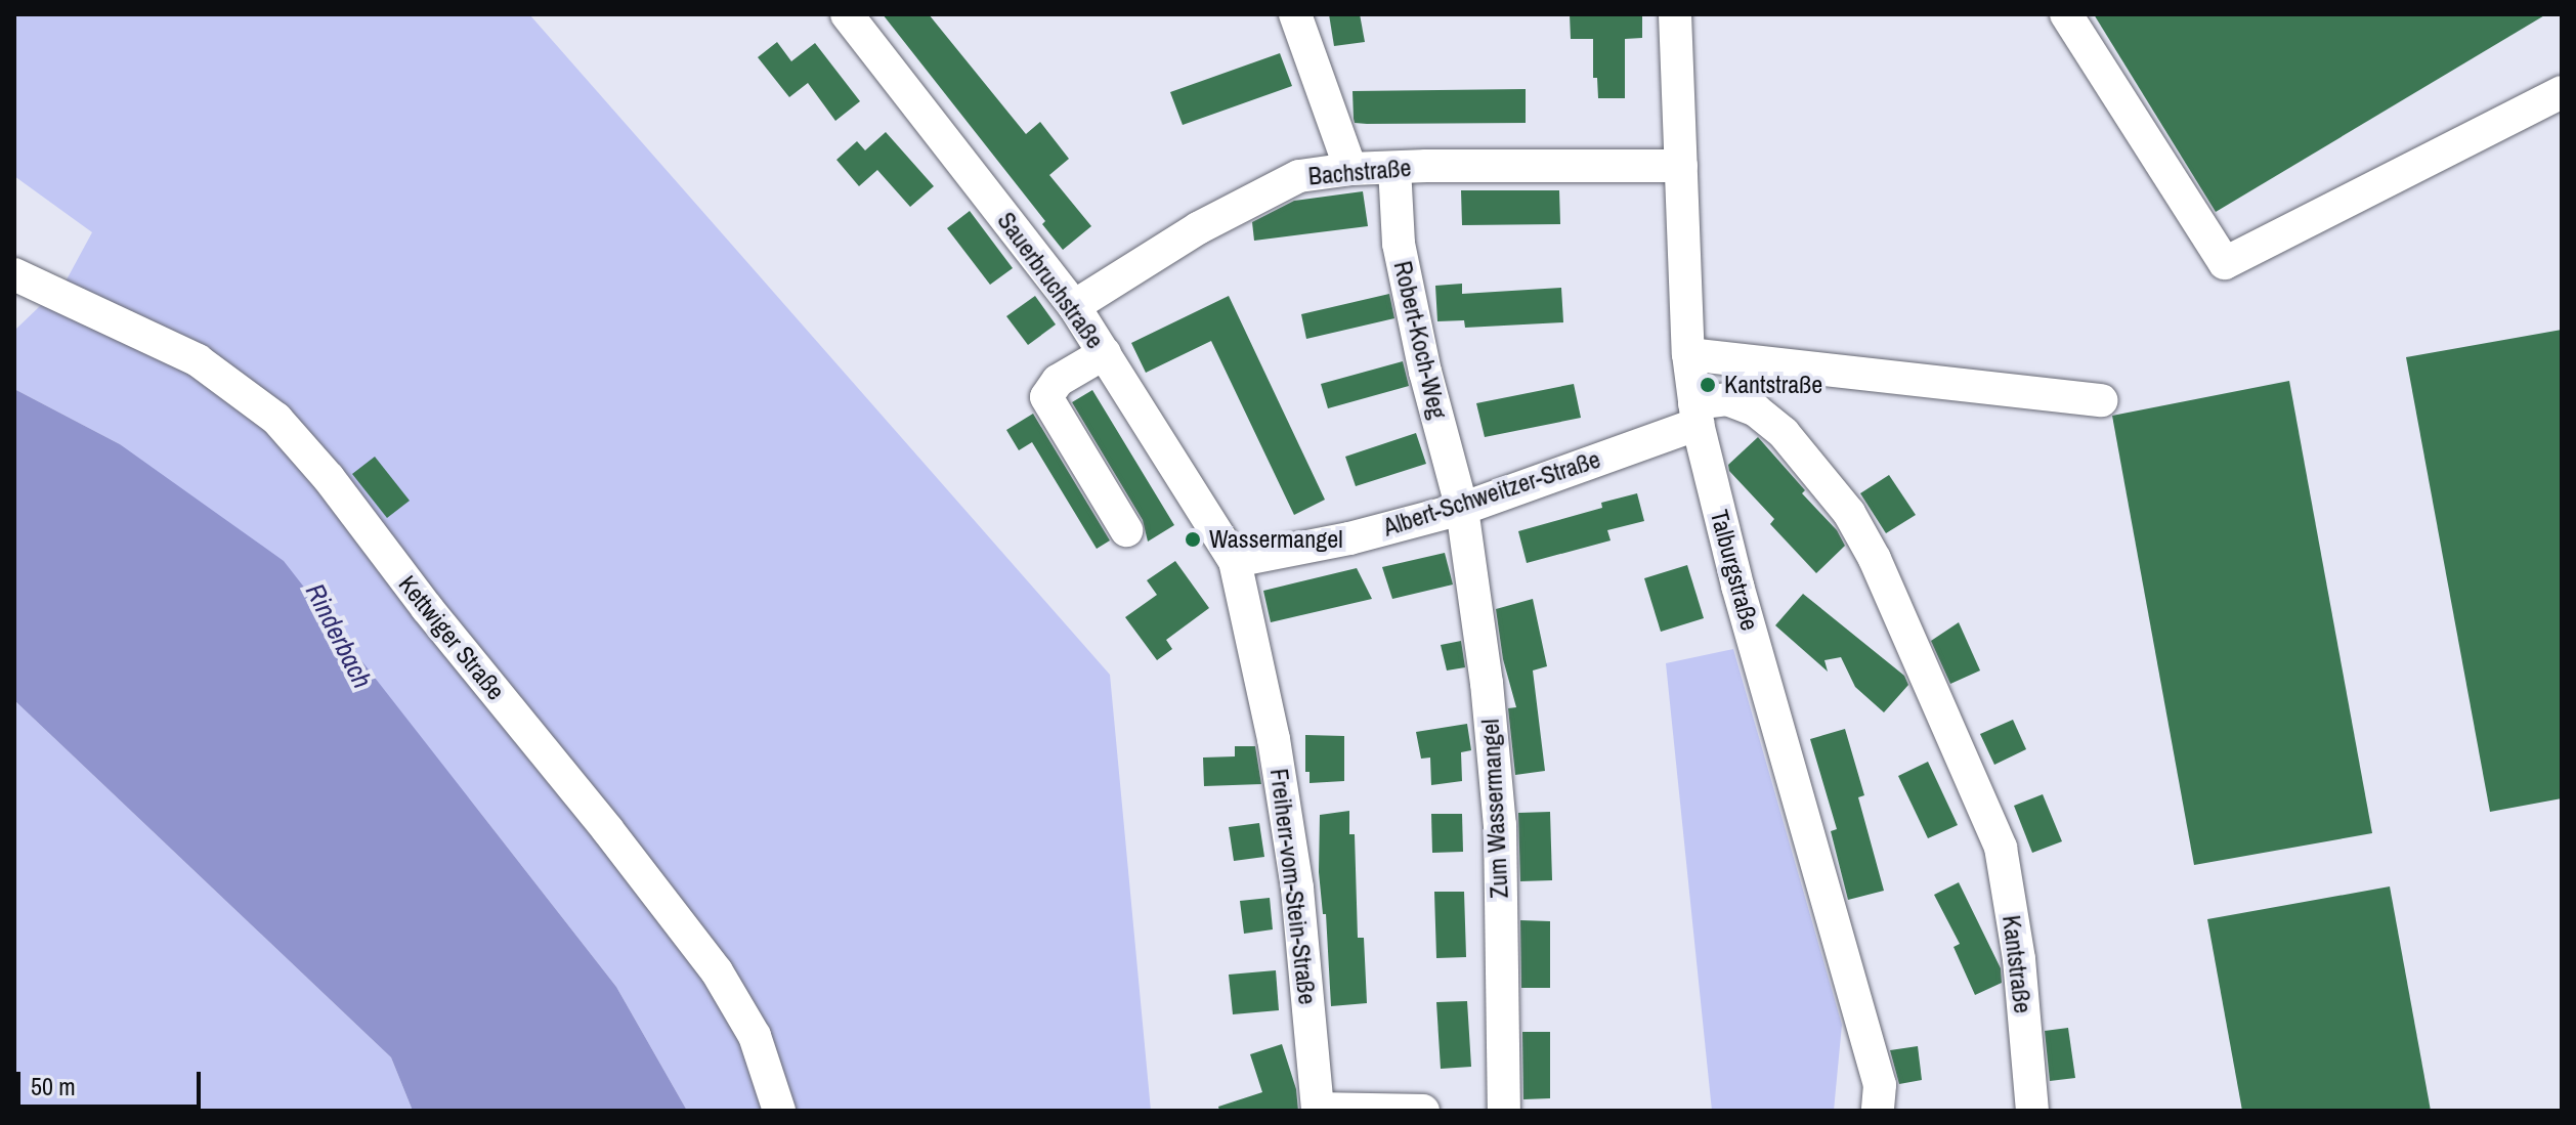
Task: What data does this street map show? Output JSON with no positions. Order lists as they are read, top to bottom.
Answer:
{
  "streets": {
    "street": [
      "Bachstraße",
      "Sauerbruchstraße",
      "Robert-Koch-Weg",
      "Albert-Schweitzer-Straße",
      "Talburgstraße",
      "Kettwiger Straße",
      "Zum Wassermangel",
      "Freiherr-vom-Stein-Straße",
      "Kantstraße"
    ]
  },
  "crossings": [
    ["Bachstraße", "Sauerbruchstraße"],
    ["Bachstraße", "Robert-Koch-Weg"],
    ["Bachstraße", "Talburgstraße"],
    ["Sauerbruchstraße", "Albert-Schweitzer-Straße"],
    ["Sauerbruchstraße", "Freiherr-vom-Stein-Straße"],
    ["Robert-Koch-Weg", "Albert-Schweitzer-Straße"],
    ["Robert-Koch-Weg", "Zum Wassermangel"],
    ["Albert-Schweitzer-Straße", "Talburgstraße"],
    ["Albert-Schweitzer-Straße", "Zum Wassermangel"],
    ["Albert-Schweitzer-Straße", "Freiherr-vom-Stein-Straße"],
    ["Albert-Schweitzer-Straße", "Kantstraße"],
    ["Talburgstraße", "Kantstraße"]
  ],
  "water": ["Rinderbach"],
  "places": ["Kantstraße", "Wassermangel"],
  "scale_bar": "50 m"
}
